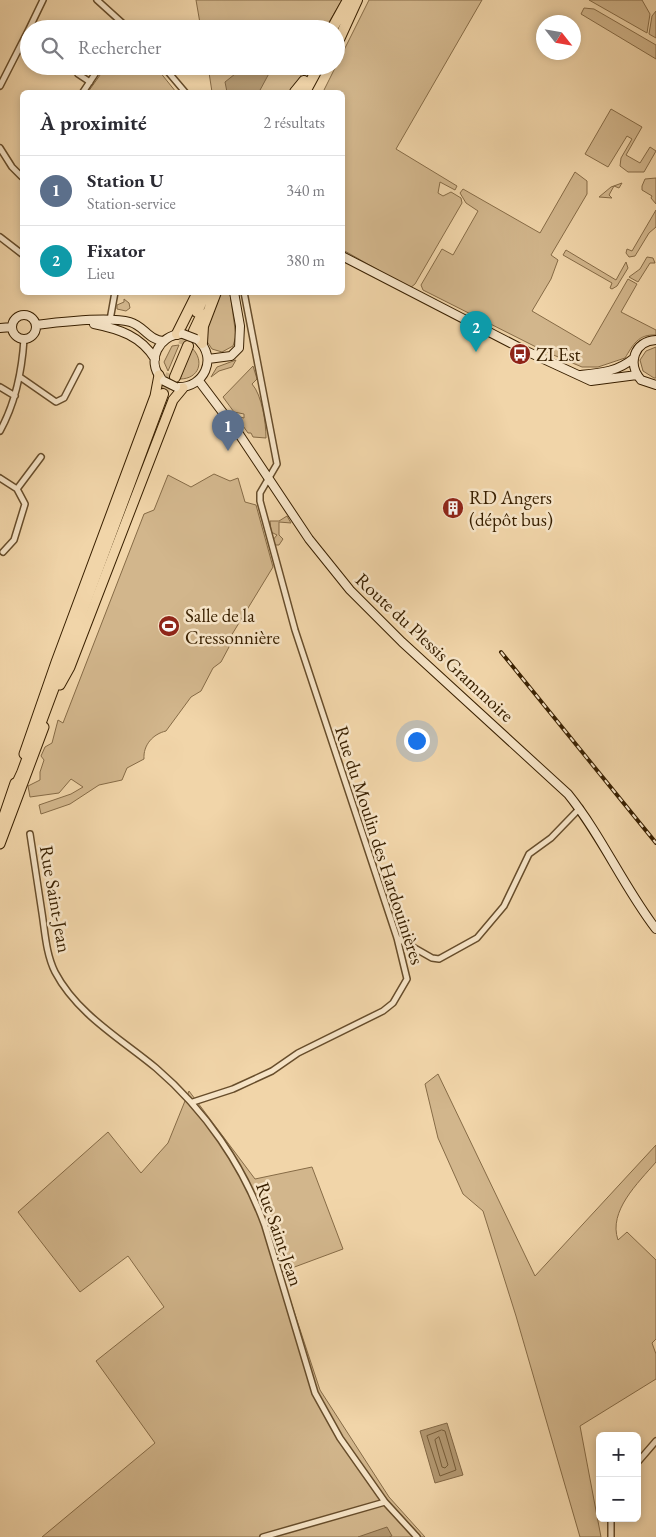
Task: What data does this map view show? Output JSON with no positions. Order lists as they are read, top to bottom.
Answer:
{
  "streets": {
    "street": ["Route du Plessis Grammoire", "Rue du Moulin des Hardouinières", "Rue Saint-Jean"]
  },
  "crossings": [
    ["Route du Plessis Grammoire", "Rue du Moulin des Hardouinières"],
    ["Rue du Moulin des Hardouinières", "Rue Saint-Jean"]
  ],
  "places": {
    "bus stop": ["ZI Est"],
    "building": ["RD Angers (dépôt bus)"],
    "sports": ["Salle de la Cressonnière"]
  },
  "north": "bottom right",
  "page": {
    "search": "Rechercher",
    "heading": ["À proximité", "2 résultats"],
    "list": [
      {
        "mark": "1",
        "name": "Station U",
        "note": "Station-service",
        "value": "340 m"
      },
      {
        "mark": "2",
        "name": "Fixator",
        "note": "Lieu",
        "value": "380 m"
      }
    ],
    "pins": ["2", "1"],
    "map_buttons": ["+", "−"]
  }
}
